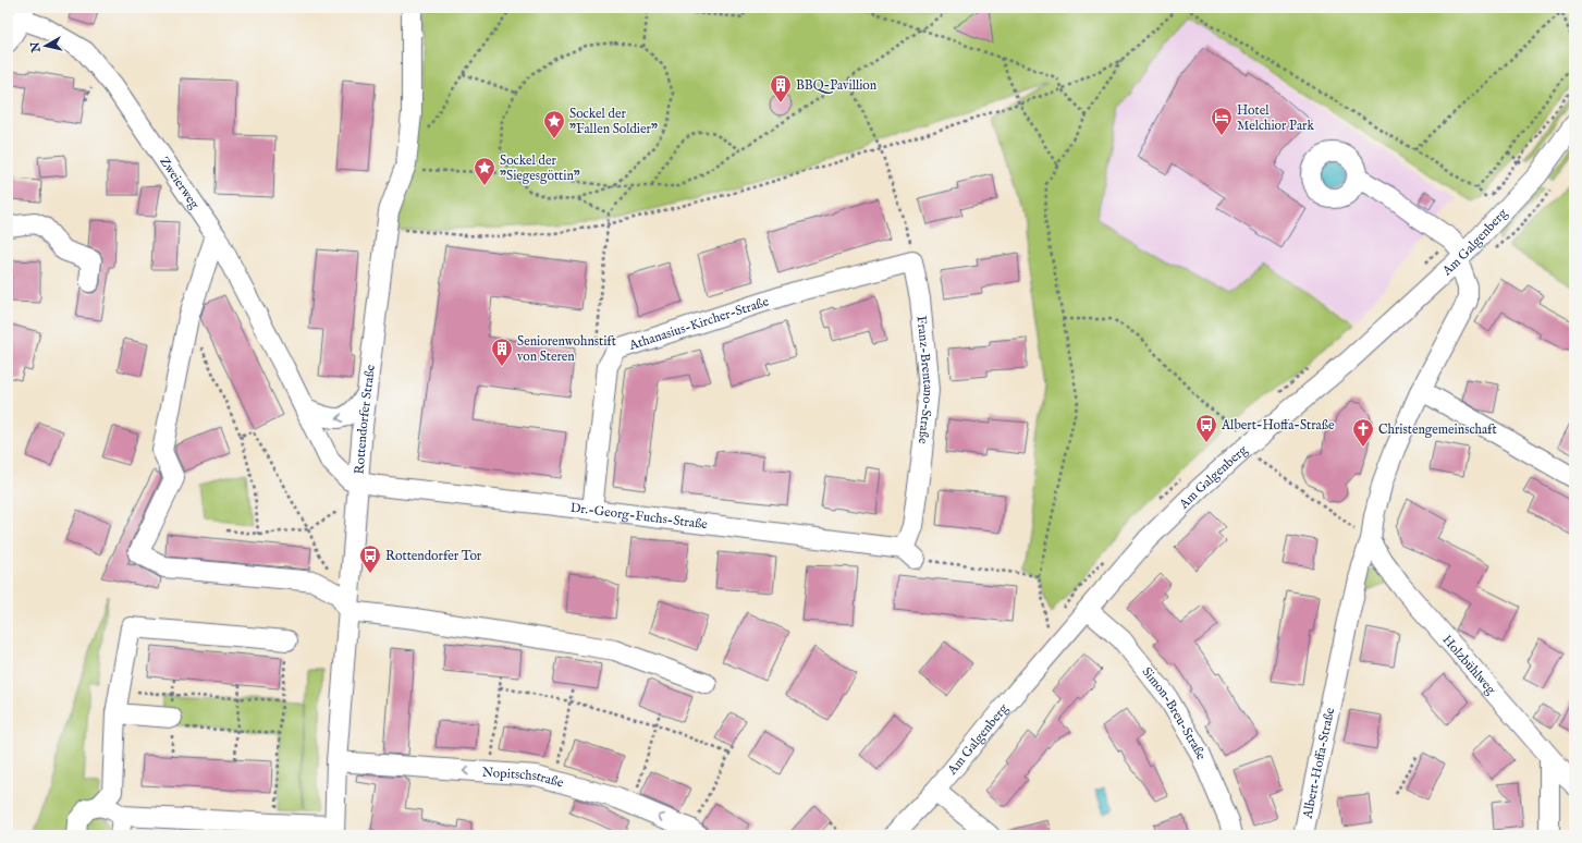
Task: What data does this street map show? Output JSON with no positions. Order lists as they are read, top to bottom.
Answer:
{
  "streets": {
    "street": [
      "Zweierweg",
      "Am Galgenberg",
      "Athanasius-Kircher-Straße",
      "Franz-Brentano-Straße",
      "Rottendorfer Straße",
      "Dr.-Georg-Fuchs-Straße",
      "Holzbühlweg",
      "Simon-Breu-Straße",
      "Albert-Hoffa-Straße",
      "Nopitschstraße"
    ]
  },
  "crossings": [
    ["Zweierweg", "Rottendorfer Straße"],
    ["Zweierweg", "Dr.-Georg-Fuchs-Straße"],
    ["Am Galgenberg", "Simon-Breu-Straße"],
    ["Am Galgenberg", "Albert-Hoffa-Straße"],
    ["Athanasius-Kircher-Straße", "Franz-Brentano-Straße"],
    ["Athanasius-Kircher-Straße", "Dr.-Georg-Fuchs-Straße"],
    ["Franz-Brentano-Straße", "Dr.-Georg-Fuchs-Straße"],
    ["Rottendorfer Straße", "Dr.-Georg-Fuchs-Straße"],
    ["Rottendorfer Straße", "Nopitschstraße"],
    ["Holzbühlweg", "Albert-Hoffa-Straße"]
  ],
  "places": {
    "building": ["BBQ-Pavillion", "Seniorenwohnstift von Steren"],
    "hotel": ["Hotel Melchior Park"],
    "place": ["Sockel der \"Fallen Soldier\"", "Sockel der \"Siegesgöttin\""],
    "bus stop": ["Albert-Hoffa-Straße", "Rottendorfer Tor"],
    "church": ["Christengemeinschaft"]
  },
  "north": "left"
}
